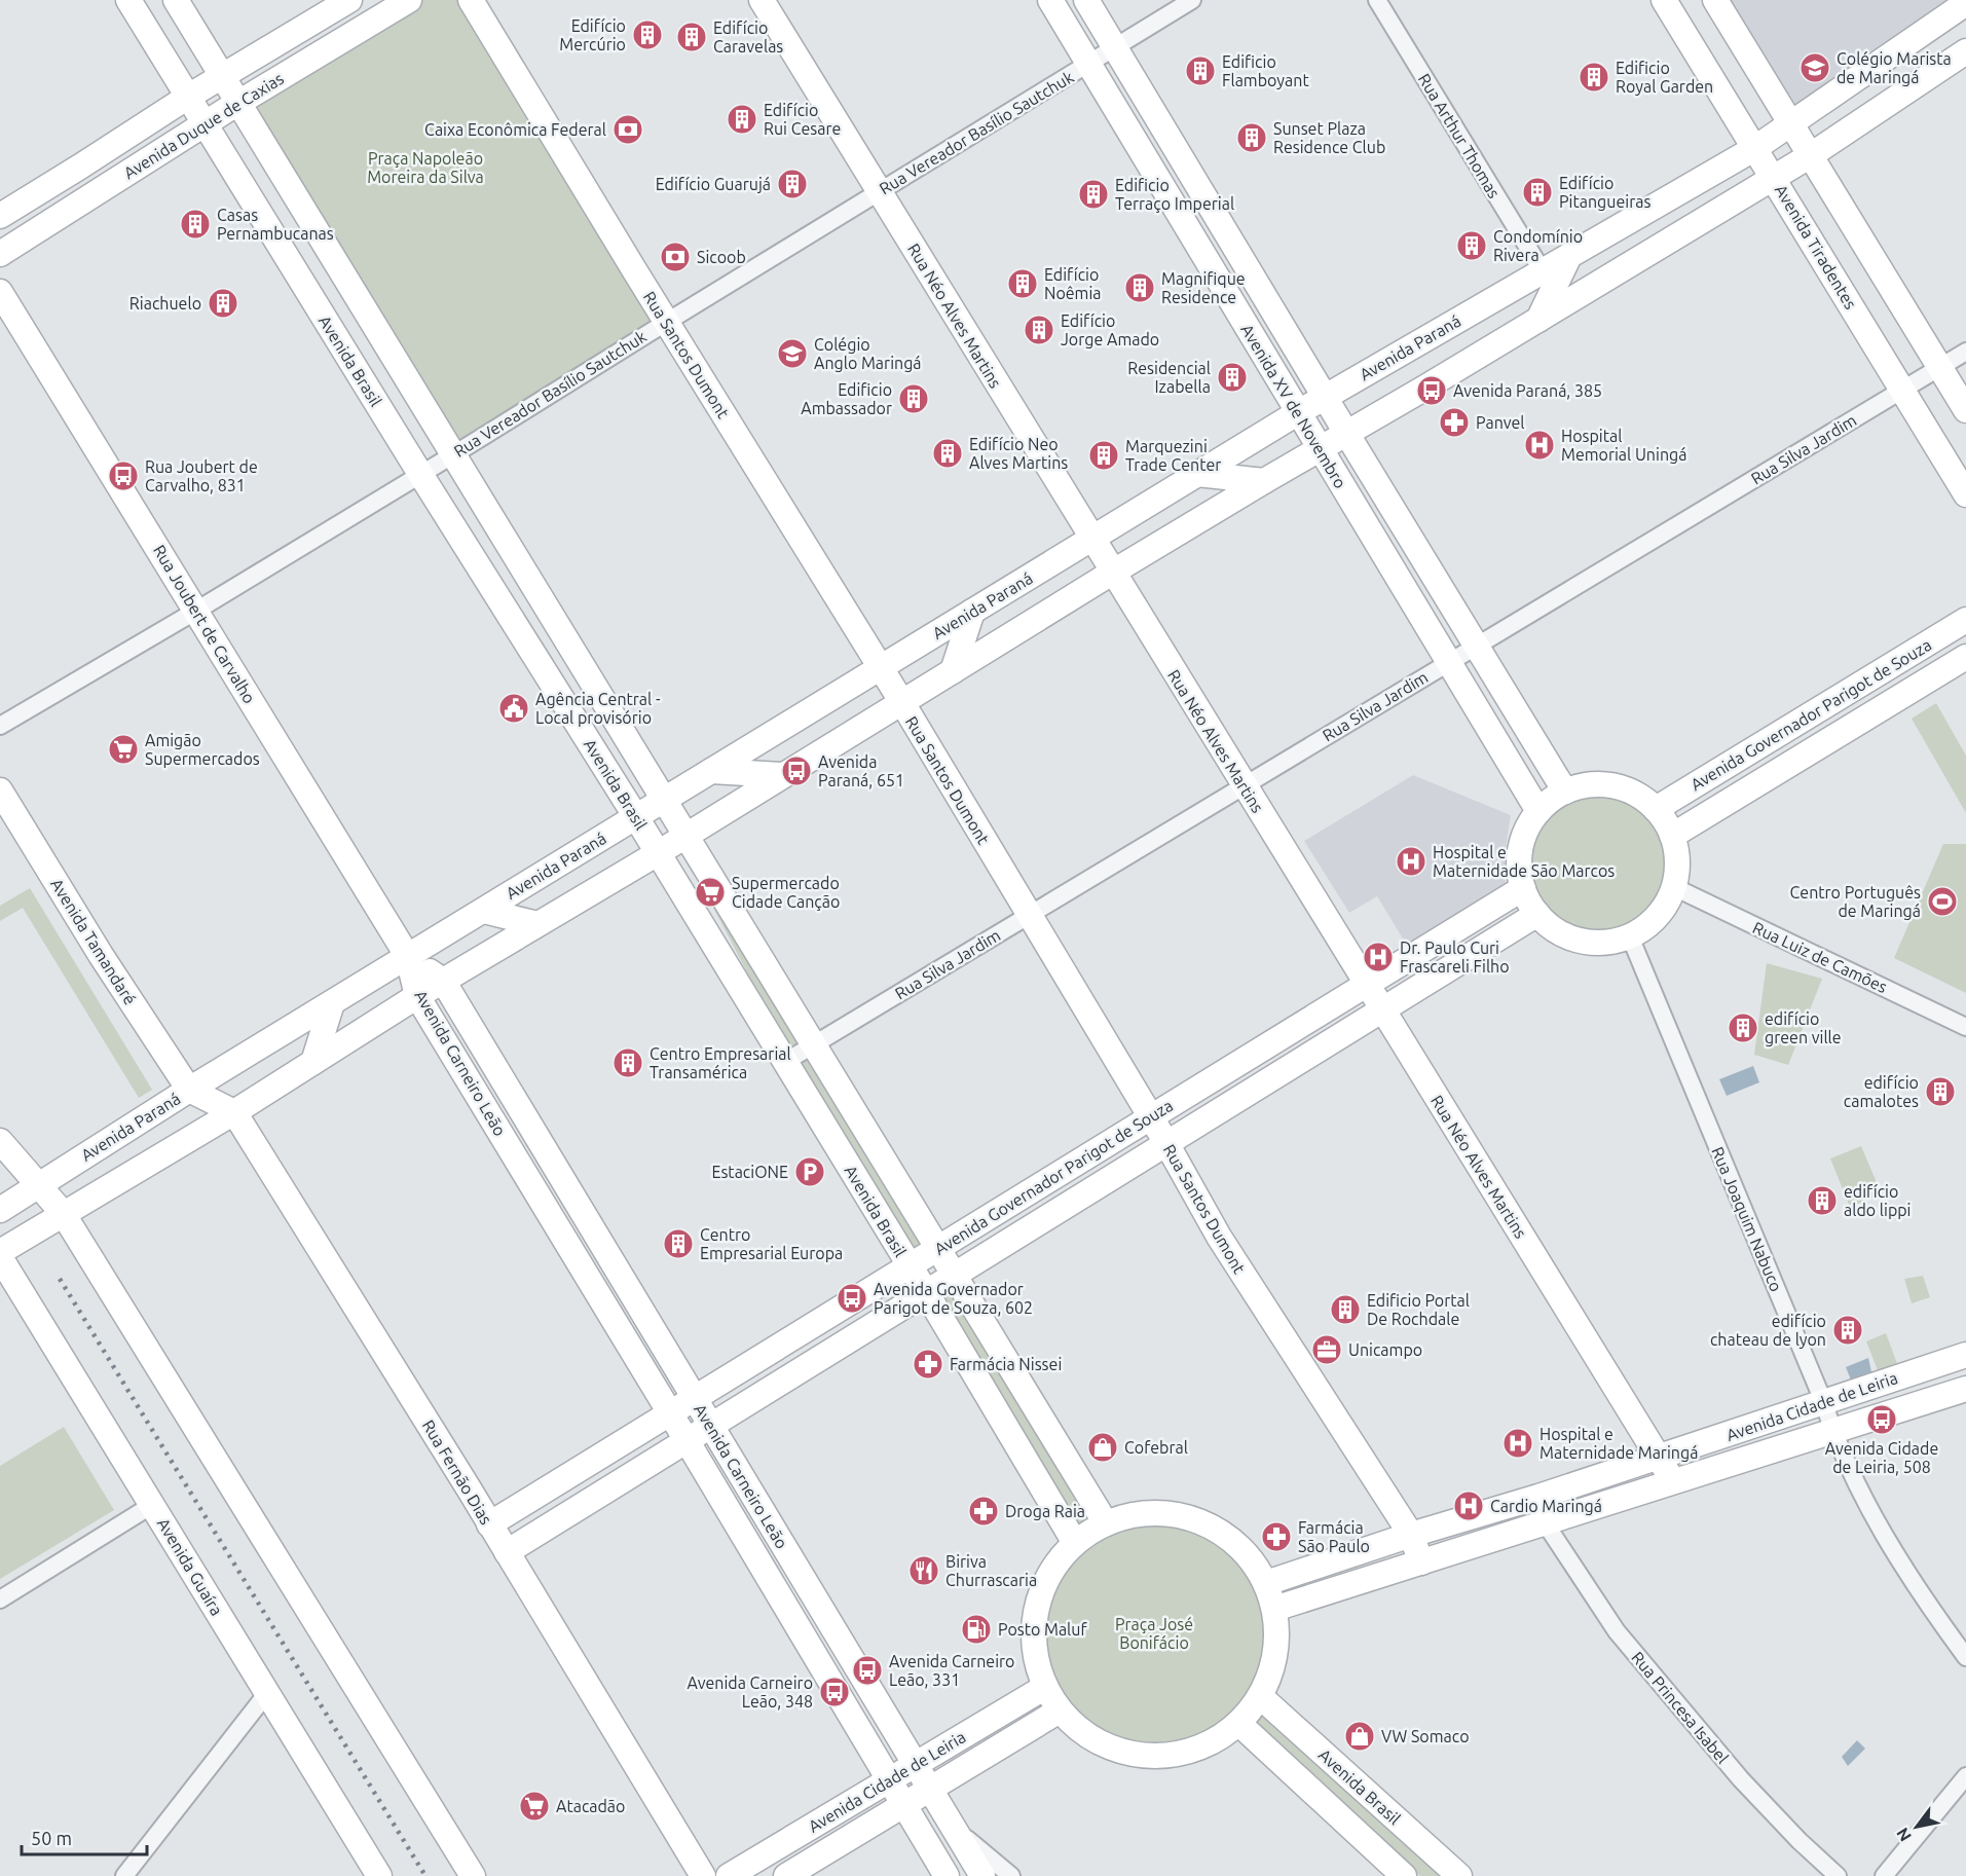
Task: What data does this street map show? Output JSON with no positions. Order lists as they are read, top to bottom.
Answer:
{
  "streets": {
    "main road": [
      "Avenida Duque de Caxias",
      "Avenida Tiradentes",
      "Rua Néo Alves Martins",
      "Avenida Paraná",
      "Rua Santos Dumont",
      "Avenida Brasil",
      "Avenida XV de Novembro",
      "Rua Joubert de Carvalho",
      "Avenida Governador Parigot de Souza",
      "Avenida Tamandaré",
      "Avenida Carneiro Leão",
      "Avenida Cidade de Leiria",
      "Rua Fernão Dias",
      "Avenida Guaíra"
    ],
    "street": [
      "Rua Vereador Basílio Sautchuk",
      "Rua Arthur Thomas",
      "Rua Silva Jardim",
      "Rua Luiz de Camões",
      "Rua Joaquim Nabuco",
      "Rua Princesa Isabel"
    ]
  },
  "crossings": [
    ["Avenida Duque de Caxias", "Avenida Brasil"],
    ["Rua Vereador Basílio Sautchuk", "Rua Néo Alves Martins"],
    ["Rua Vereador Basílio Sautchuk", "Rua Santos Dumont"],
    ["Rua Vereador Basílio Sautchuk", "Avenida Brasil"],
    ["Rua Vereador Basílio Sautchuk", "Avenida XV de Novembro"],
    ["Rua Vereador Basílio Sautchuk", "Rua Joubert de Carvalho"],
    ["Rua Arthur Thomas", "Avenida Paraná"],
    ["Avenida Tiradentes", "Avenida Paraná"],
    ["Avenida Tiradentes", "Rua Silva Jardim"],
    ["Rua Néo Alves Martins", "Avenida Paraná"],
    ["Rua Néo Alves Martins", "Rua Silva Jardim"],
    ["Rua Néo Alves Martins", "Avenida Governador Parigot de Souza"],
    ["Rua Néo Alves Martins", "Avenida Cidade de Leiria"],
    ["Avenida Paraná", "Rua Santos Dumont"],
    ["Avenida Paraná", "Avenida Brasil"],
    ["Avenida Paraná", "Avenida XV de Novembro"],
    ["Avenida Paraná", "Rua Joubert de Carvalho"],
    ["Avenida Paraná", "Avenida Tamandaré"],
    ["Avenida Paraná", "Avenida Carneiro Leão"],
    ["Rua Santos Dumont", "Rua Silva Jardim"],
    ["Rua Santos Dumont", "Avenida Governador Parigot de Souza"],
    ["Rua Santos Dumont", "Avenida Cidade de Leiria"],
    ["Avenida Brasil", "Rua Silva Jardim"],
    ["Avenida Brasil", "Avenida Governador Parigot de Souza"],
    ["Avenida XV de Novembro", "Rua Silva Jardim"],
    ["Avenida XV de Novembro", "Avenida Governador Parigot de Souza"],
    ["Avenida XV de Novembro", "Rua Luiz de Camões"],
    ["Avenida XV de Novembro", "Rua Joaquim Nabuco"],
    ["Rua Joubert de Carvalho", "Avenida Carneiro Leão"],
    ["Avenida Governador Parigot de Souza", "Rua Luiz de Camões"],
    ["Avenida Governador Parigot de Souza", "Avenida Carneiro Leão"],
    ["Avenida Governador Parigot de Souza", "Rua Joaquim Nabuco"],
    ["Avenida Governador Parigot de Souza", "Rua Fernão Dias"],
    ["Rua Luiz de Camões", "Rua Joaquim Nabuco"],
    ["Avenida Carneiro Leão", "Avenida Cidade de Leiria"],
    ["Rua Joaquim Nabuco", "Avenida Cidade de Leiria"],
    ["Avenida Cidade de Leiria", "Rua Princesa Isabel"]
  ],
  "parks": ["Praça Napoleão Moreira da Silva", "Praça José Bonifácio"],
  "places": {
    "building": [
      "Edifício Mercúrio",
      "Edifício Caravelas",
      "Edificio Flamboyant",
      "Edificio Royal Garden",
      "Edifício Rui Cesare",
      "Sunset Plaza Residence Club",
      "Edifício Guarujá",
      "Edifício Pitangueiras",
      "Edificio Terraço Imperial",
      "Casas Pernambucanas",
      "Condomínio Rivera",
      "Edifício Noêmia",
      "Magnifique Residence",
      "Riachuelo",
      "Edifício Jorge Amado",
      "Residencial Izabella",
      "Edificio Ambassador",
      "Edifício Neo Alves Martins",
      "Marquezini Trade Center",
      "edifício green ville",
      "Centro Empresarial Transamérica",
      "edifício camalotes",
      "edifício aldo lippi",
      "Centro Empresarial Europa",
      "Edificio Portal De Rochdale",
      "edifício chateau de lyon"
    ],
    "school or university": ["Colégio Marista de Maringá", "Colégio Anglo Maringá"],
    "bank": ["Caixa Econômica Federal", "Sicoob"],
    "bus stop": [
      "Avenida Paraná, 385",
      "Rua Joubert de Carvalho, 831",
      "Avenida Paraná, 651",
      "Avenida Governador Parigot de Souza, 602",
      "Avenida Cidade de Leiria, 508",
      "Avenida Carneiro Leão, 331",
      "Avenida Carneiro Leão, 348"
    ],
    "pharmacy": [
      "Panvel",
      "Farmácia Nissei",
      "Droga Raia",
      "Farmácia São Paulo"
    ],
    "hospital": [
      "Hospital Memorial Uningá",
      "Hospital e Maternidade São Marcos",
      "Dr. Paulo Curi Frascareli Filho",
      "Hospital e Maternidade Maringá",
      "Cardio Maringá"
    ],
    "public building": ["Agência Central - Local provisório"],
    "supermarket": ["Amigão Supermercados", "Supermercado Cidade Canção", "Atacadão"],
    "sports": ["Centro Português de Maringá"],
    "parking": ["EstaciONE"],
    "office": ["Unicampo"],
    "shop": ["Cofebral", "VW Somaco"],
    "restaurant": ["Biriva Churrascaria"],
    "fuel station": ["Posto Maluf"]
  },
  "scale_bar": "50 m",
  "north": "bottom left"
}
